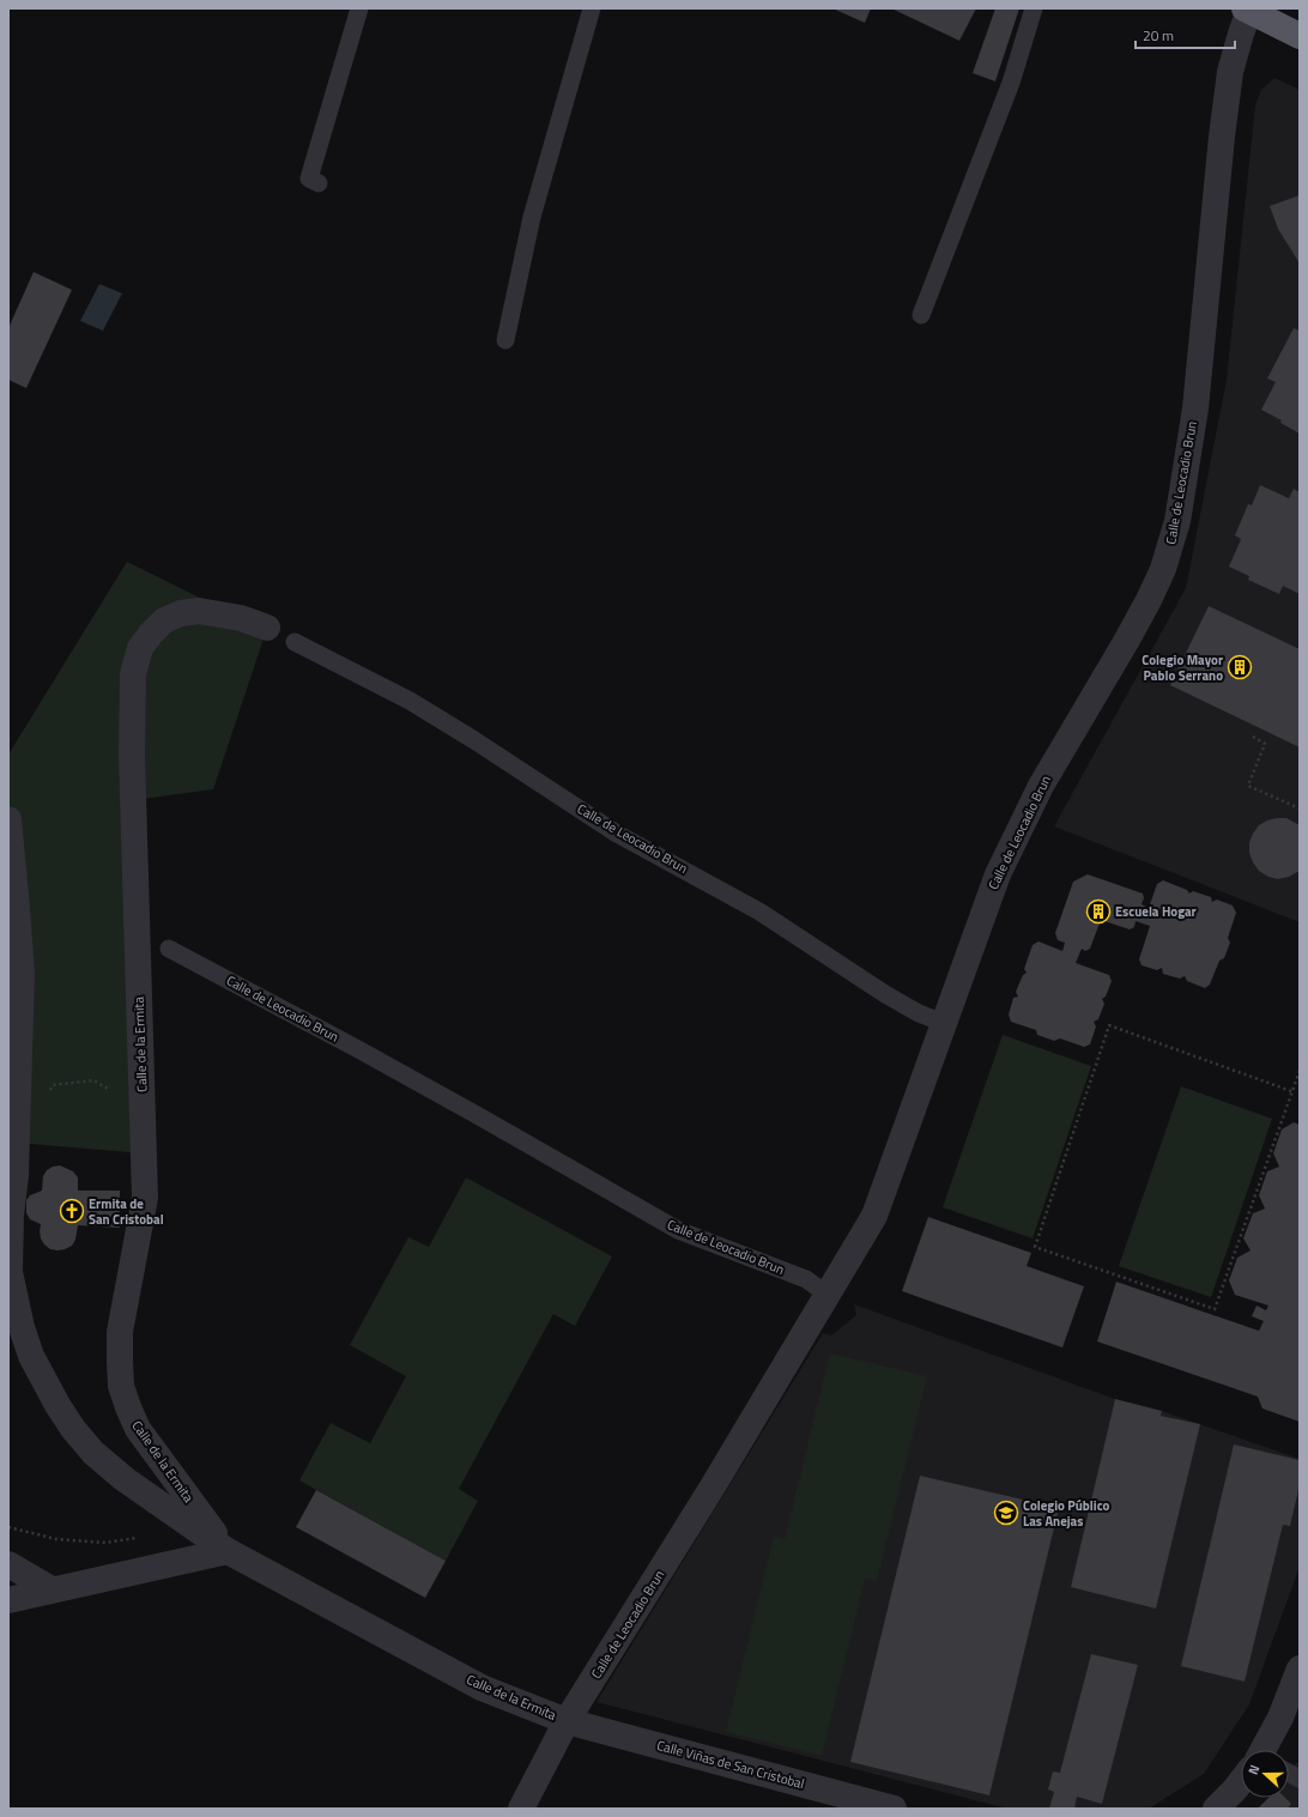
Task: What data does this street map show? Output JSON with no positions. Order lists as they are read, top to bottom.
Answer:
{
  "streets": {
    "street": ["Calle de Leocadio Brun", "Calle de la Ermita", "Calle Viñas de San Cristobal"]
  },
  "crossings": [
    ["Calle de Leocadio Brun", "Calle de la Ermita"],
    ["Calle de Leocadio Brun", "Calle Viñas de San Cristobal"],
    ["Calle de la Ermita", "Calle Viñas de San Cristobal"]
  ],
  "places": {
    "building": ["Colegio Mayor Pablo Serrano", "Escuela Hogar"],
    "church": ["Ermita de San Cristobal"],
    "school or university": ["Colegio Público Las Anejas"]
  },
  "scale_bar": "20 m",
  "north": "left"
}
